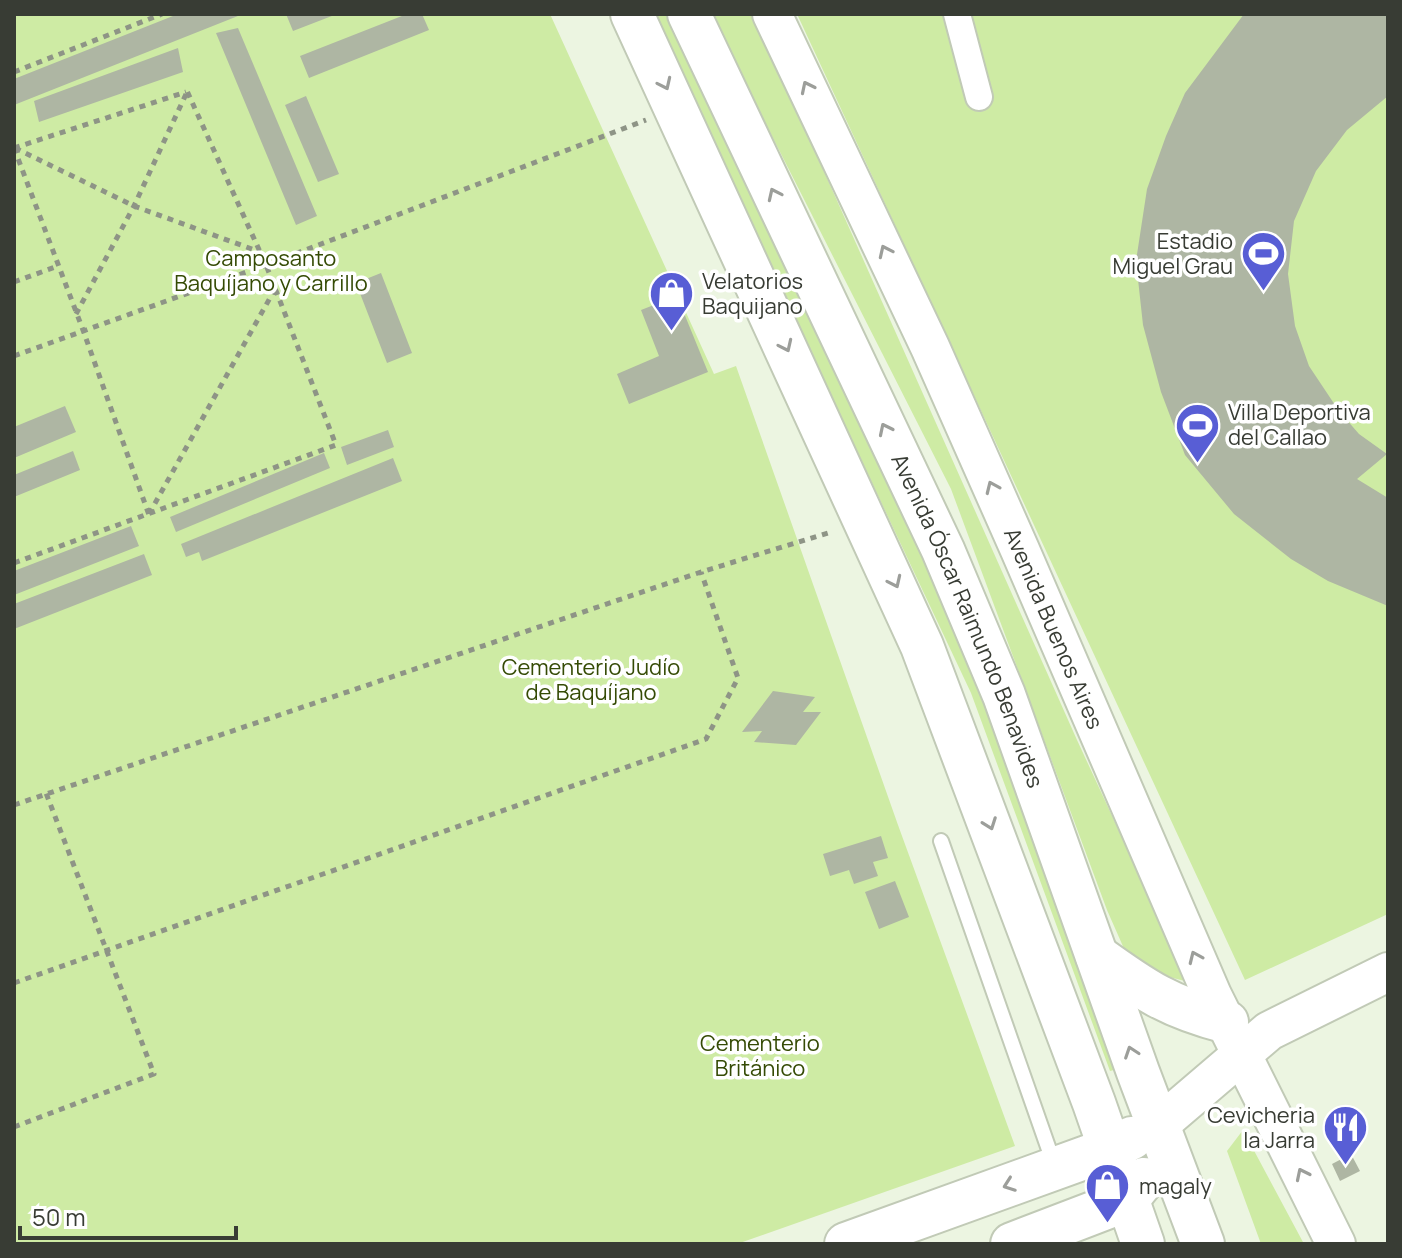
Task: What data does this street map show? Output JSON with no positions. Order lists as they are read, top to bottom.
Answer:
{
  "streets": {
    "main road": ["Avenida Óscar Raimundo Benavides"],
    "street": ["Avenida Buenos Aires"]
  },
  "one_way": ["Avenida Buenos Aires"],
  "parks": ["Camposanto Baquíjano y Carrillo", "Cementerio Judío de Baquíjano", "Cementerio Británico"],
  "places": {
    "sports": ["Estadio Miguel Grau", "Villa Deportiva del Callao"],
    "shop": ["Velatorios Baquijano", "magaly"],
    "restaurant": ["Cevicheria la Jarra"]
  },
  "scale_bar": "50 m"
}
